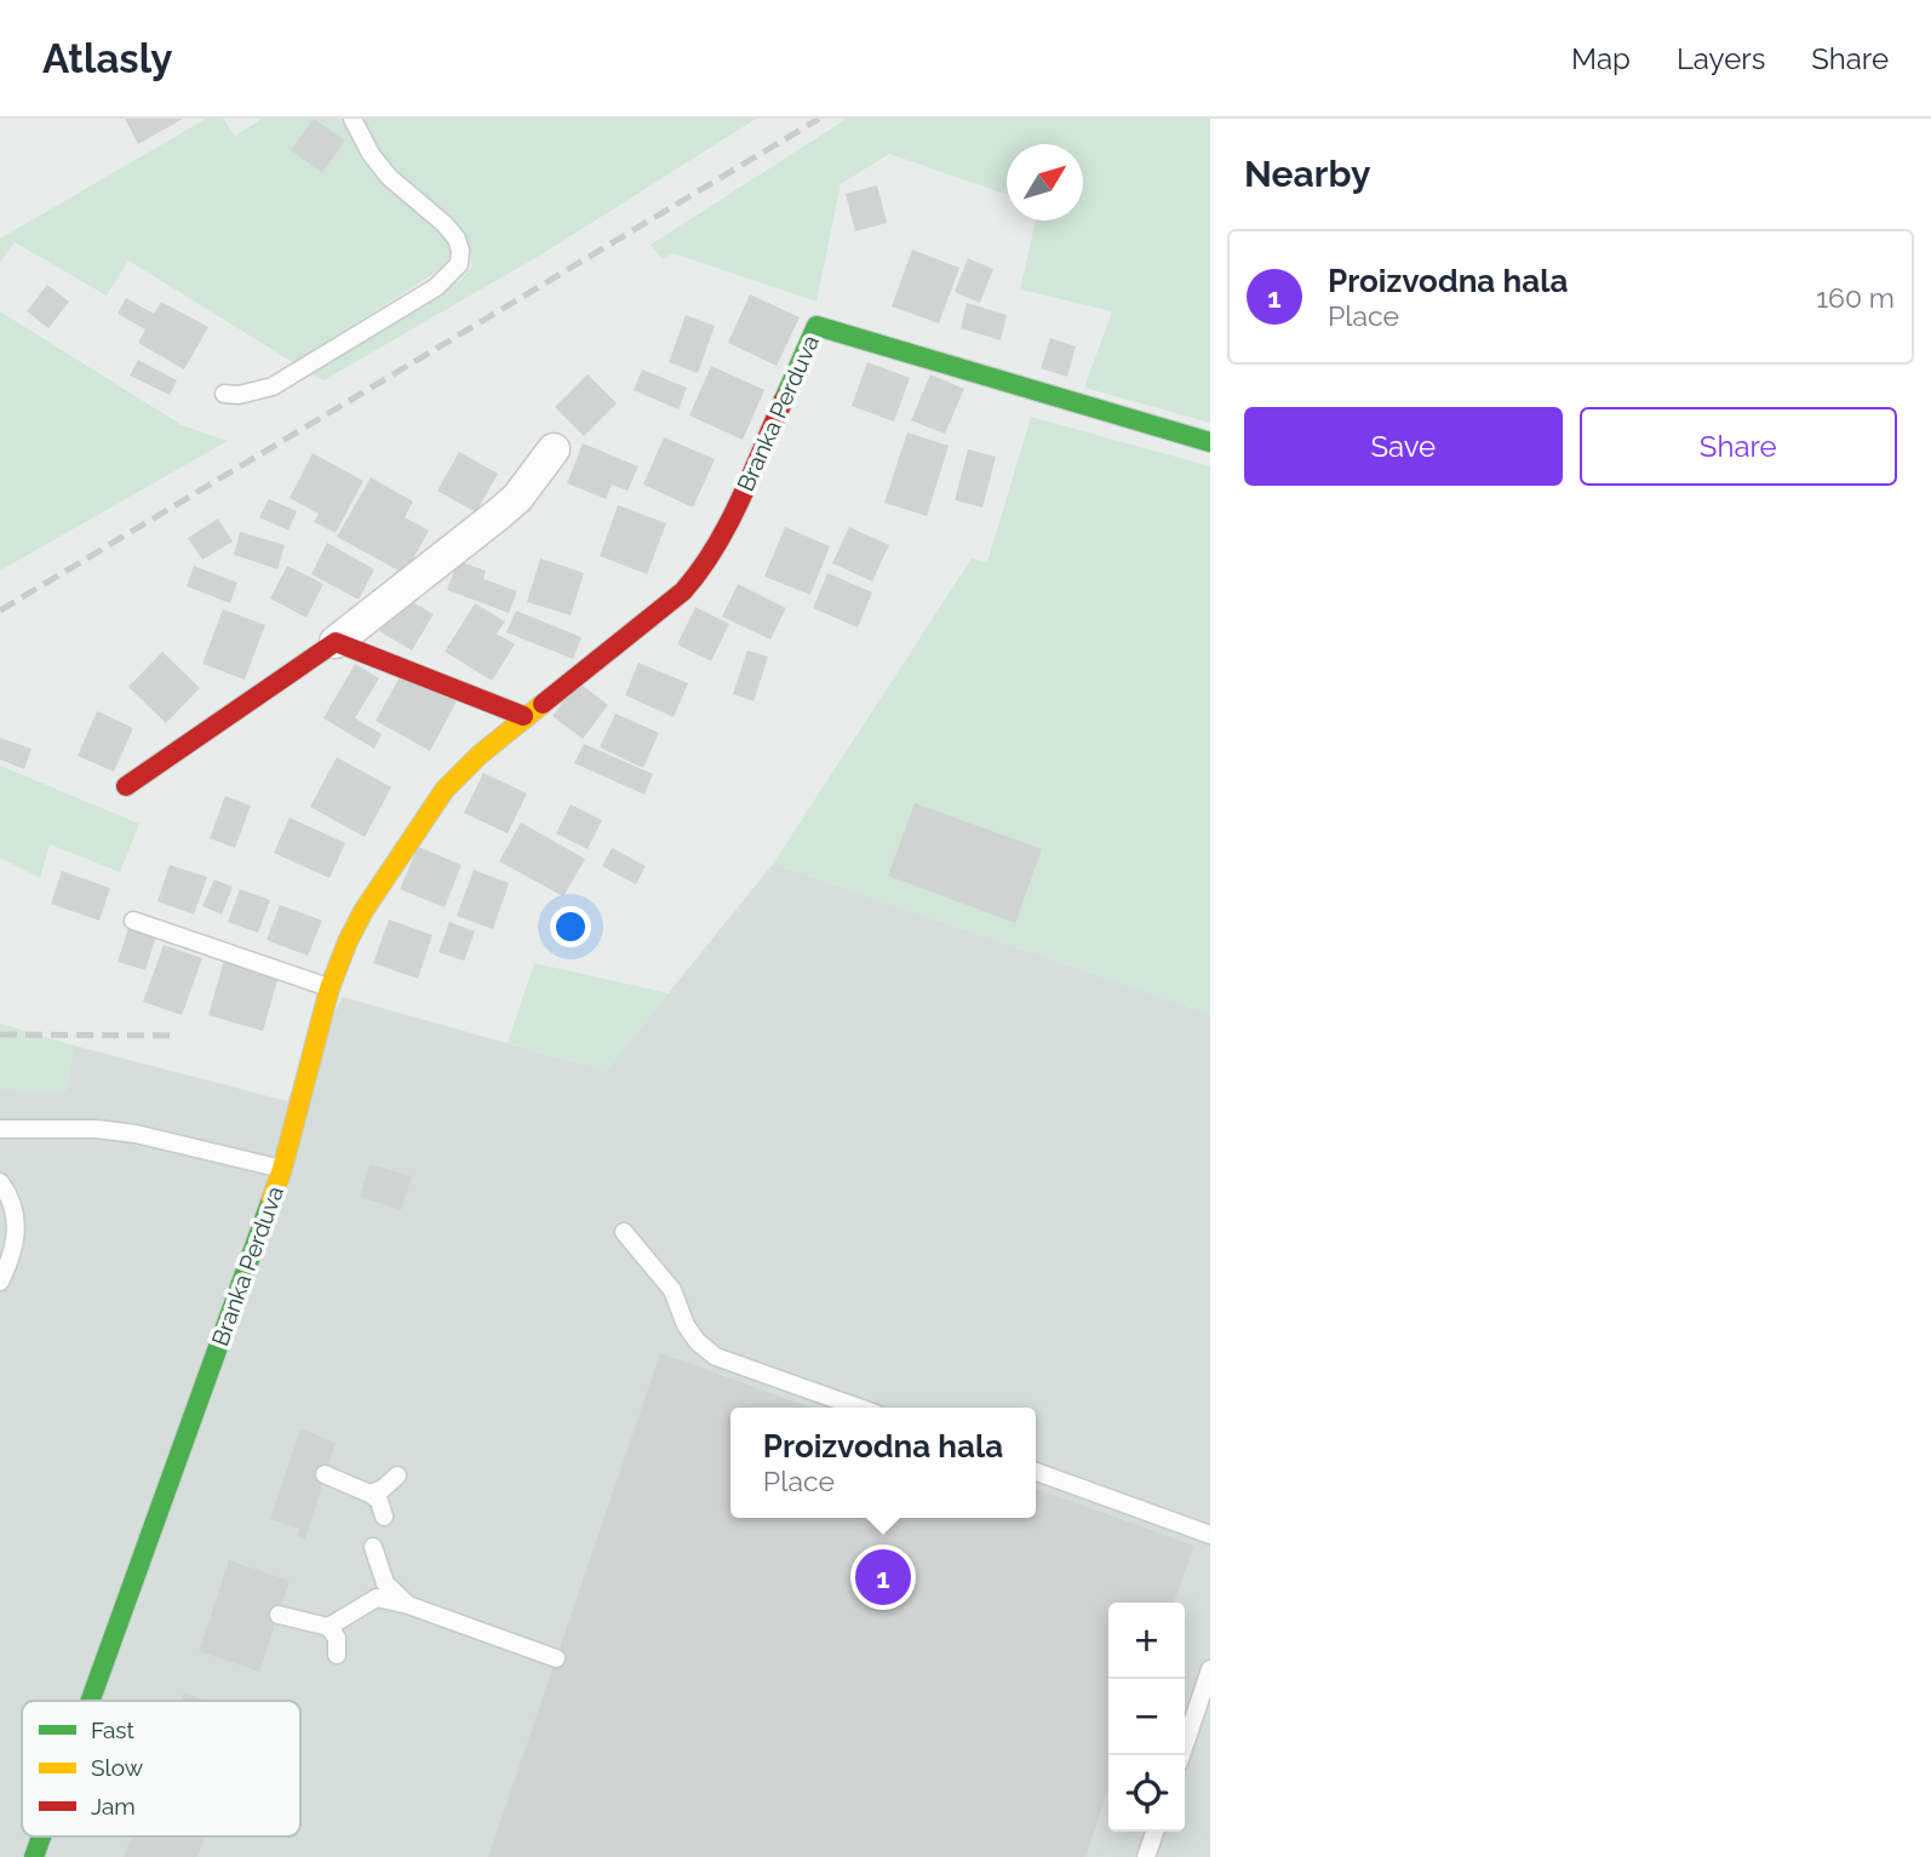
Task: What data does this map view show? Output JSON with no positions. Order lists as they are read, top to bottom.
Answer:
{
  "streets": {
    "street": ["Branka Perduva"]
  },
  "legend": ["Fast", "Slow", "Jam"],
  "north": "top right",
  "page": {
    "header": "Atlasly",
    "nav": ["Map", "Layers", "Share"],
    "heading": "Nearby",
    "list": [
      {
        "mark": "1",
        "name": "Proizvodna hala",
        "note": "Place",
        "value": "160 m"
      }
    ],
    "buttons": ["Save", "Share"],
    "popup": ["Proizvodna hala", "Place"],
    "pins": "1",
    "map_buttons": ["+", "−"]
  }
}
